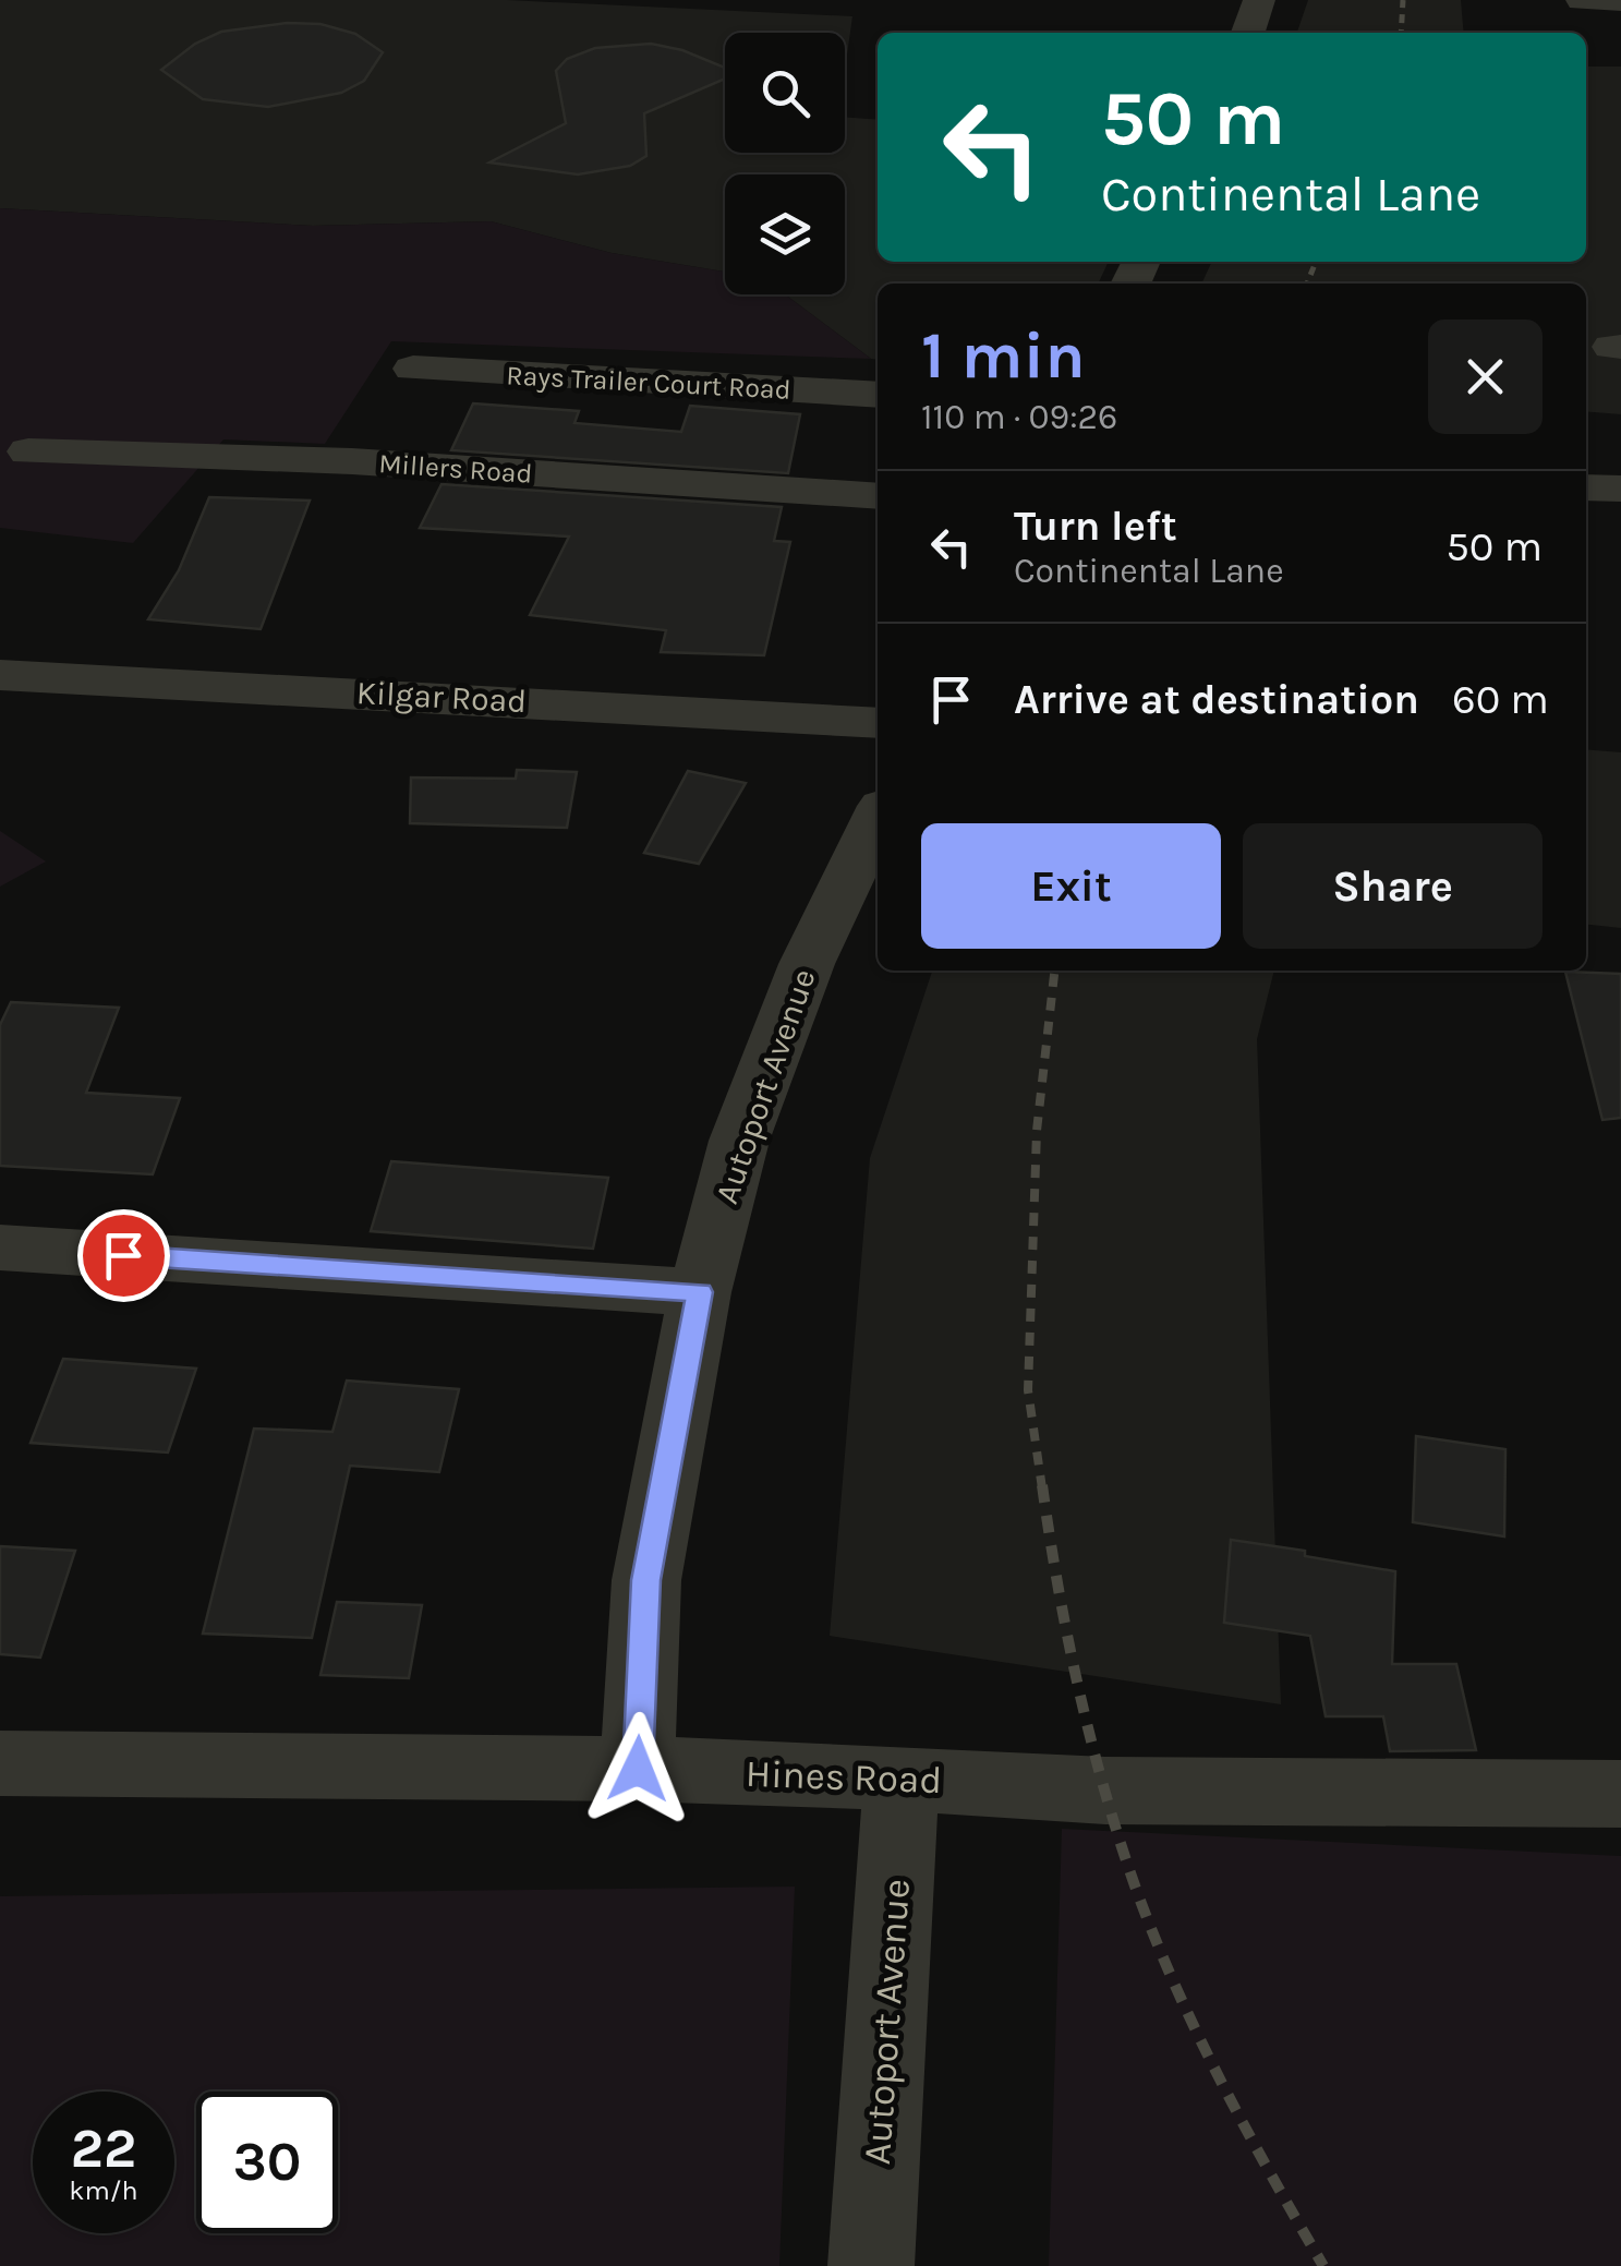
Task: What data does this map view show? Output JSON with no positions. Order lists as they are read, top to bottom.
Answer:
{
  "streets": {
    "street": [
      "Rays Trailer Court Road",
      "Millers Road",
      "Kilgar Road",
      "Autoport Avenue",
      "Hines Road"
    ]
  },
  "crossings": [
    ["Autoport Avenue", "Hines Road"]
  ],
  "page": {
    "turn": ["50 m", "Continental Lane"],
    "heading": ["1 min", "110 m · 09:26"],
    "list": [
      {
        "name": "Turn left",
        "note": "Continental Lane",
        "value": "50 m"
      },
      {
        "name": "Arrive at destination",
        "value": "60 m"
      }
    ],
    "buttons": ["Exit", "Share"],
    "speed": "22 km/h",
    "limit": "30"
  }
}
